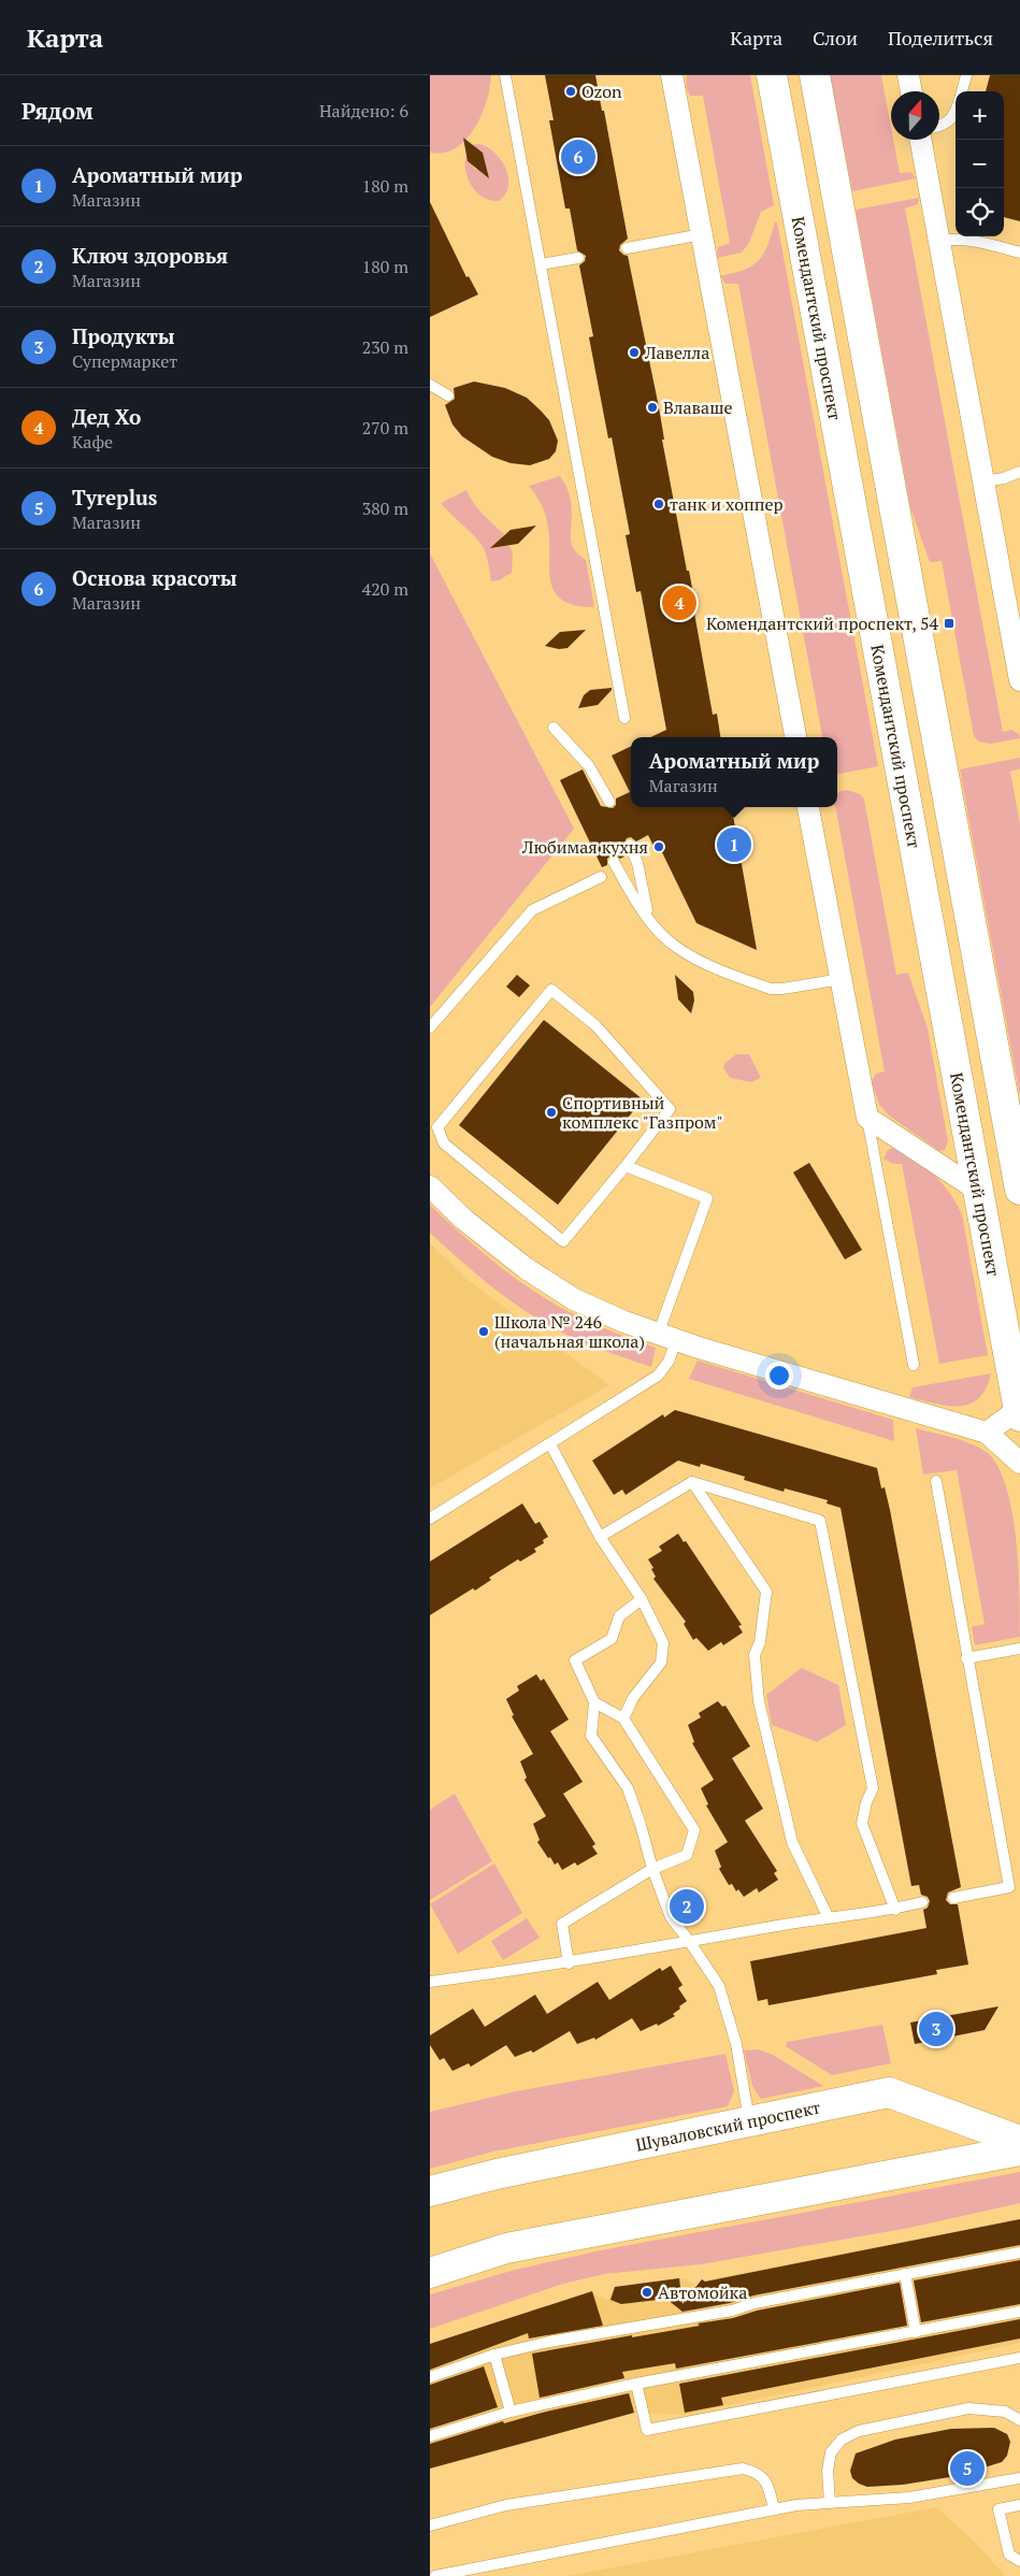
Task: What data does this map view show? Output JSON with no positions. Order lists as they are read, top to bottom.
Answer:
{
  "streets": {
    "main road": ["Комендантский проспект", "Шуваловский проспект"]
  },
  "places": {
    "other": [
      "Ozon",
      "Лавелла",
      "Влаваше",
      "танк и хоппер",
      "Любимая кухня",
      "Спортивный комплекс \"Газпром\"",
      "Школа № 246 (начальная школа)",
      "Автомойка"
    ],
    "transit": ["Комендантский проспект, 54"]
  },
  "north": "top",
  "page": {
    "header": "Карта",
    "nav": ["Карта", "Слои", "Поделиться"],
    "heading": ["Рядом", "Найдено: 6"],
    "map_buttons": ["+", "−"],
    "pins": [
      "6",
      "4",
      "1",
      "2",
      "3",
      "5"
    ],
    "list": [
      {
        "mark": "1",
        "name": "Ароматный мир",
        "note": "Магазин",
        "value": "180 m"
      },
      {
        "mark": "2",
        "name": "Ключ здоровья",
        "note": "Магазин",
        "value": "180 m"
      },
      {
        "mark": "3",
        "name": "Продукты",
        "note": "Супермаркет",
        "value": "230 m"
      },
      {
        "mark": "4",
        "name": "Дед Хо",
        "note": "Кафе",
        "value": "270 m"
      },
      {
        "mark": "5",
        "name": "Tyreplus",
        "note": "Магазин",
        "value": "380 m"
      },
      {
        "mark": "6",
        "name": "Основа красоты",
        "note": "Магазин",
        "value": "420 m"
      }
    ],
    "popup": ["Ароматный мир", "Магазин"]
  }
}
